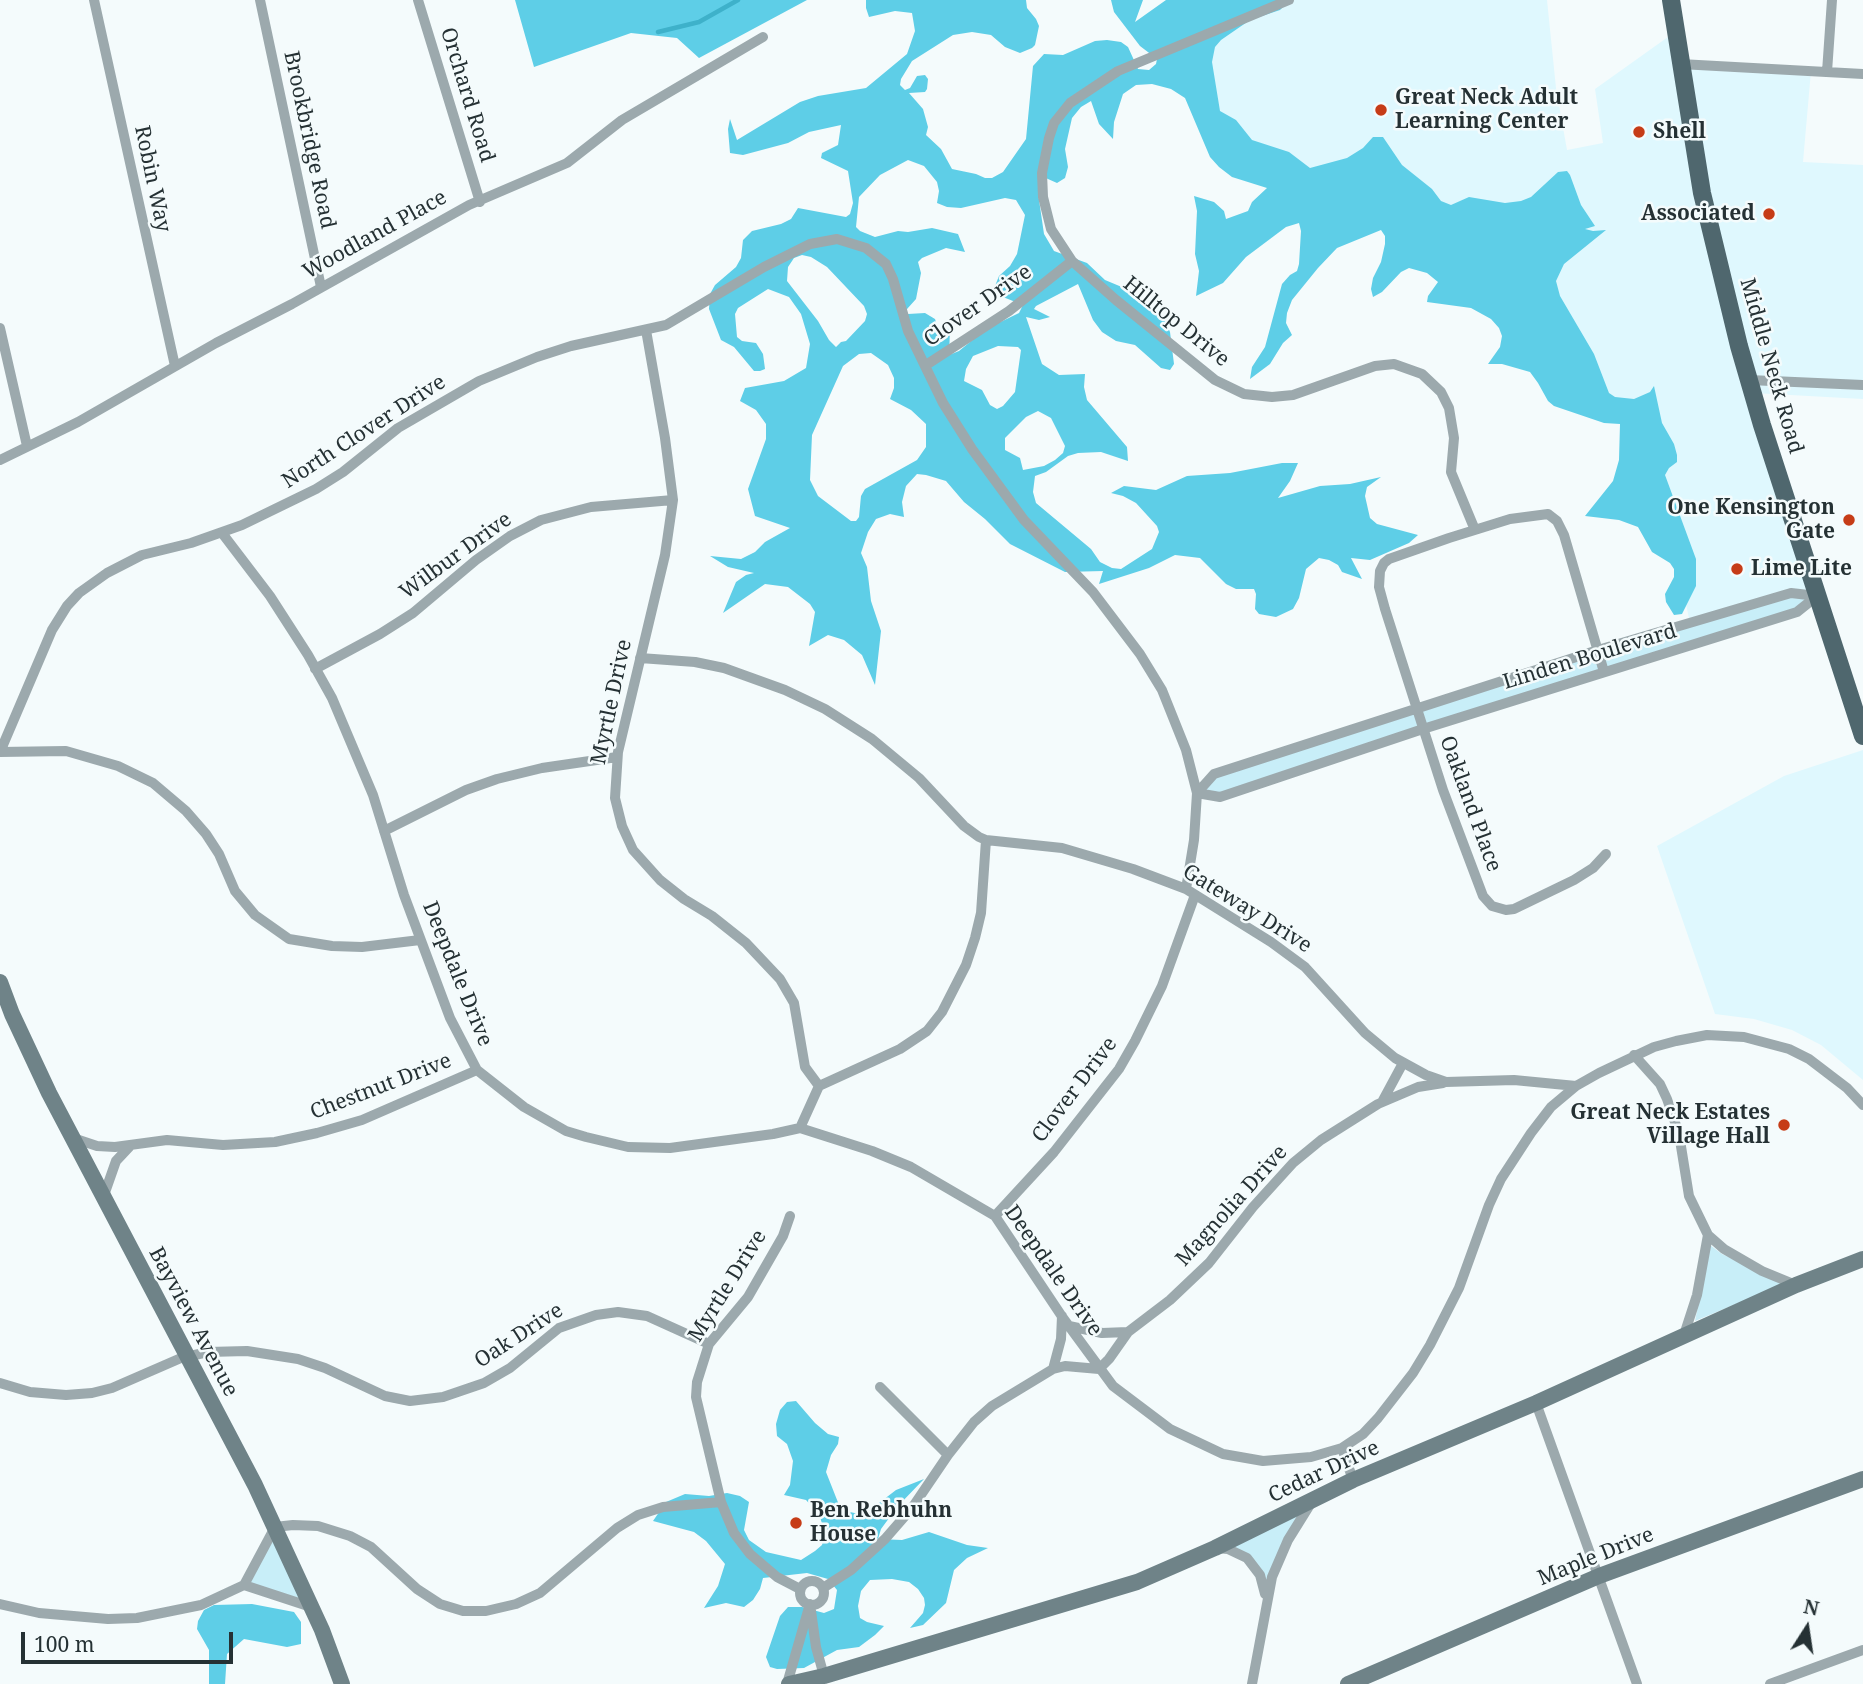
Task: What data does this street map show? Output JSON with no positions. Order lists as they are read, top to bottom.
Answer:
{
  "streets": {
    "main road": ["Middle Neck Road"],
    "street": [
      "Orchard Road",
      "Brookbridge Road",
      "Robin Way",
      "Woodland Place",
      "Clover Drive",
      "Hilltop Drive",
      "North Clover Drive",
      "Wilbur Drive",
      "Linden Boulevard",
      "Myrtle Drive",
      "Oakland Place",
      "Gateway Drive",
      "Deepdale Drive",
      "Chestnut Drive",
      "Magnolia Drive",
      "Bayview Avenue",
      "Oak Drive",
      "Cedar Drive",
      "Maple Drive"
    ]
  },
  "crossings": [
    ["Orchard Road", "Woodland Place"],
    ["Brookbridge Road", "Woodland Place"],
    ["Robin Way", "Woodland Place"],
    ["Clover Drive", "Hilltop Drive"],
    ["Clover Drive", "North Clover Drive"],
    ["Clover Drive", "Linden Boulevard"],
    ["Clover Drive", "Gateway Drive"],
    ["Clover Drive", "Deepdale Drive"],
    ["Hilltop Drive", "Oakland Place"],
    ["Middle Neck Road", "Linden Boulevard"],
    ["North Clover Drive", "Myrtle Drive"],
    ["North Clover Drive", "Deepdale Drive"],
    ["Wilbur Drive", "Myrtle Drive"],
    ["Wilbur Drive", "Deepdale Drive"],
    ["Linden Boulevard", "Oakland Place"],
    ["Myrtle Drive", "Oak Drive"],
    ["Myrtle Drive", "Cedar Drive"],
    ["Gateway Drive", "Deepdale Drive"],
    ["Gateway Drive", "Magnolia Drive"],
    ["Deepdale Drive", "Chestnut Drive"],
    ["Deepdale Drive", "Magnolia Drive"],
    ["Chestnut Drive", "Bayview Avenue"],
    ["Bayview Avenue", "Oak Drive"]
  ],
  "places": [
    "Great Neck Adult Learning Center",
    "Shell",
    "Associated",
    "One Kensington Gate",
    "Lime Lite",
    "Great Neck Estates Village Hall",
    "Ben Rebhuhn House"
  ],
  "scale_bar": "100 m",
  "north": "top"
}
